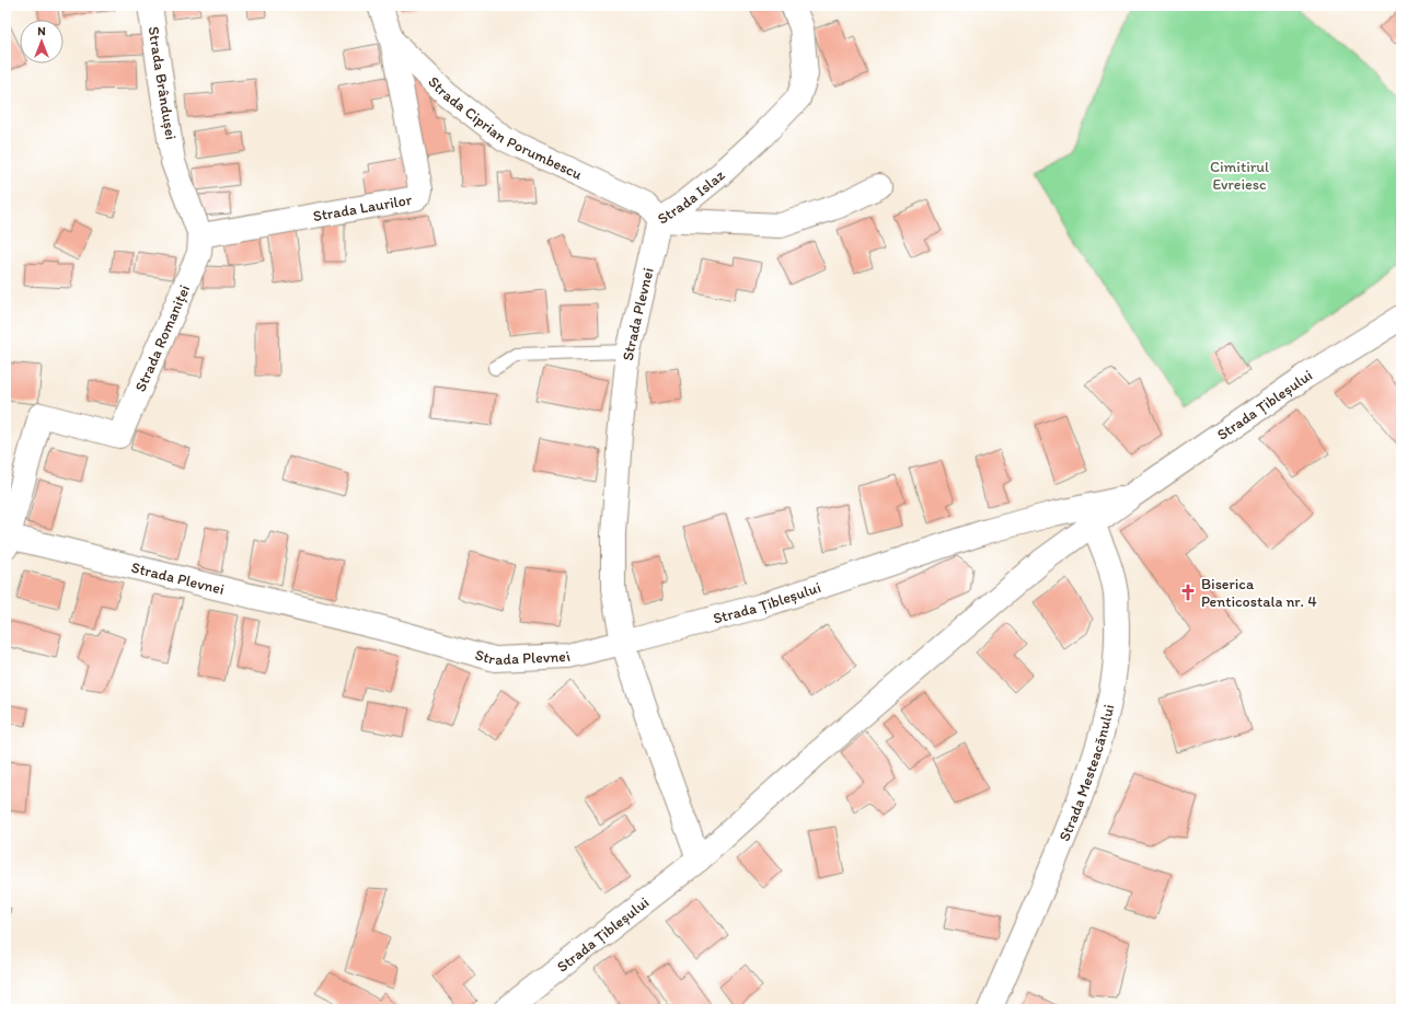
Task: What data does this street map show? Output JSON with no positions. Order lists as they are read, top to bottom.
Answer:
{
  "streets": {
    "street": [
      "Strada Brândușei",
      "Strada Ciprian Porumbescu",
      "Strada Islaz",
      "Strada Laurilor",
      "Strada Plevnei",
      "Strada Romaniței",
      "Strada Țibleșului",
      "Strada Mesteacănului"
    ]
  },
  "crossings": [
    ["Strada Brândușei", "Strada Romaniței"],
    ["Strada Ciprian Porumbescu", "Strada Islaz"],
    ["Strada Ciprian Porumbescu", "Strada Laurilor"],
    ["Strada Ciprian Porumbescu", "Strada Plevnei"],
    ["Strada Islaz", "Strada Plevnei"],
    ["Strada Laurilor", "Strada Romaniței"],
    ["Strada Plevnei", "Strada Romaniței"],
    ["Strada Plevnei", "Strada Țibleșului"],
    ["Strada Țibleșului", "Strada Mesteacănului"]
  ],
  "parks": ["Cimitirul Evreiesc"],
  "places": {
    "church": ["Biserica Penticostala nr. 4"]
  },
  "north": "top"
}
